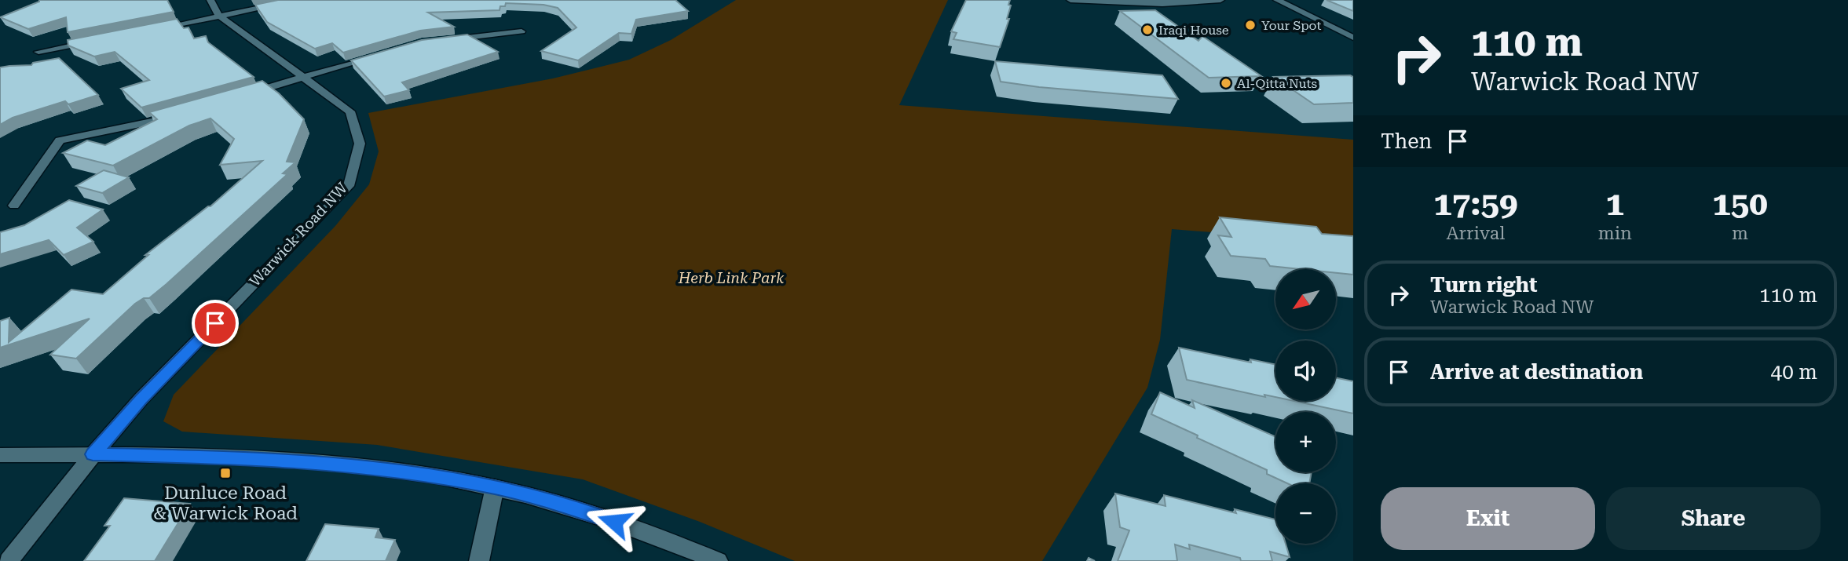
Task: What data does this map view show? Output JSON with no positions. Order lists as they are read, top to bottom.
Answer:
{
  "streets": {
    "street": ["Warwick Road NW"]
  },
  "parks": ["Herb Link Park"],
  "places": {
    "other": ["Your Spot", "Iraqi House", "Al-Qitta Nuts"],
    "transit": ["Dunluce Road & Warwick Road"]
  },
  "north": "bottom left",
  "page": {
    "turn": ["110 m", "Warwick Road NW"],
    "then": "Then",
    "eta": [
      "17:59",
      "Arrival",
      "1",
      "min",
      "150",
      "m"
    ],
    "list": [
      {
        "name": "Turn right",
        "note": "Warwick Road NW",
        "value": "110 m"
      },
      {
        "name": "Arrive at destination",
        "value": "40 m"
      }
    ],
    "map_buttons": ["+", "−"],
    "buttons": ["Exit", "Share"]
  }
}
